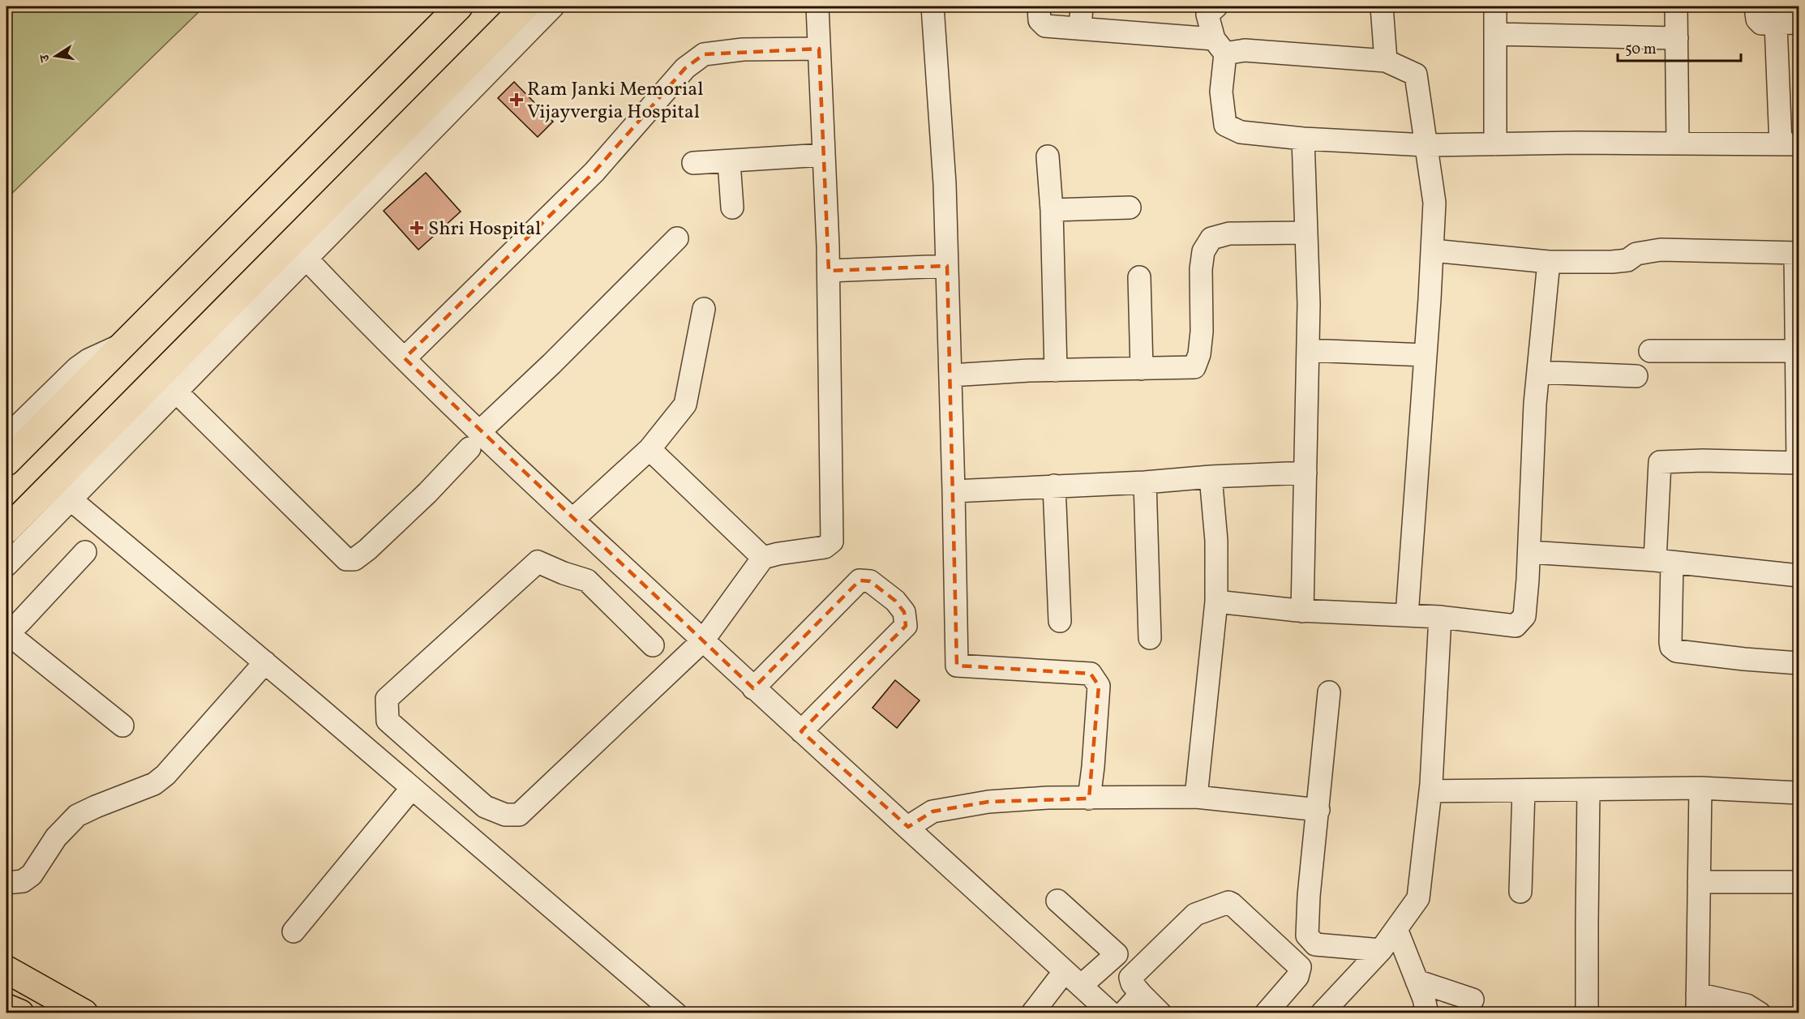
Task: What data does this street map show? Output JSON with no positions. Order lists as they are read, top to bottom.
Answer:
{
  "places": {
    "health": ["Ram Janki Memorial Vijayvergia Hospital", "Shri Hospital"]
  },
  "scale_bar": "50 m",
  "north": "left"
}
